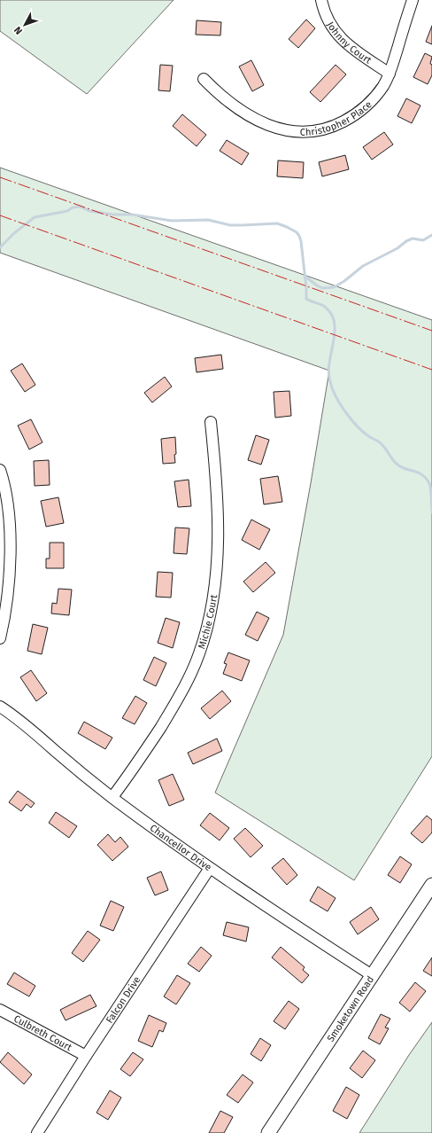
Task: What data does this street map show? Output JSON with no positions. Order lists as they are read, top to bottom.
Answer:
{
  "streets": {
    "main road": ["Smoketown Road"],
    "street": [
      "Johnny Court",
      "Christopher Place",
      "Michie Court",
      "Chancellor Drive",
      "Falcon Drive",
      "Culbreth Court"
    ]
  },
  "crossings": [
    ["Johnny Court", "Christopher Place"],
    ["Michie Court", "Chancellor Drive"],
    ["Chancellor Drive", "Falcon Drive"],
    ["Chancellor Drive", "Smoketown Road"],
    ["Falcon Drive", "Culbreth Court"]
  ],
  "north": "bottom left"
}
